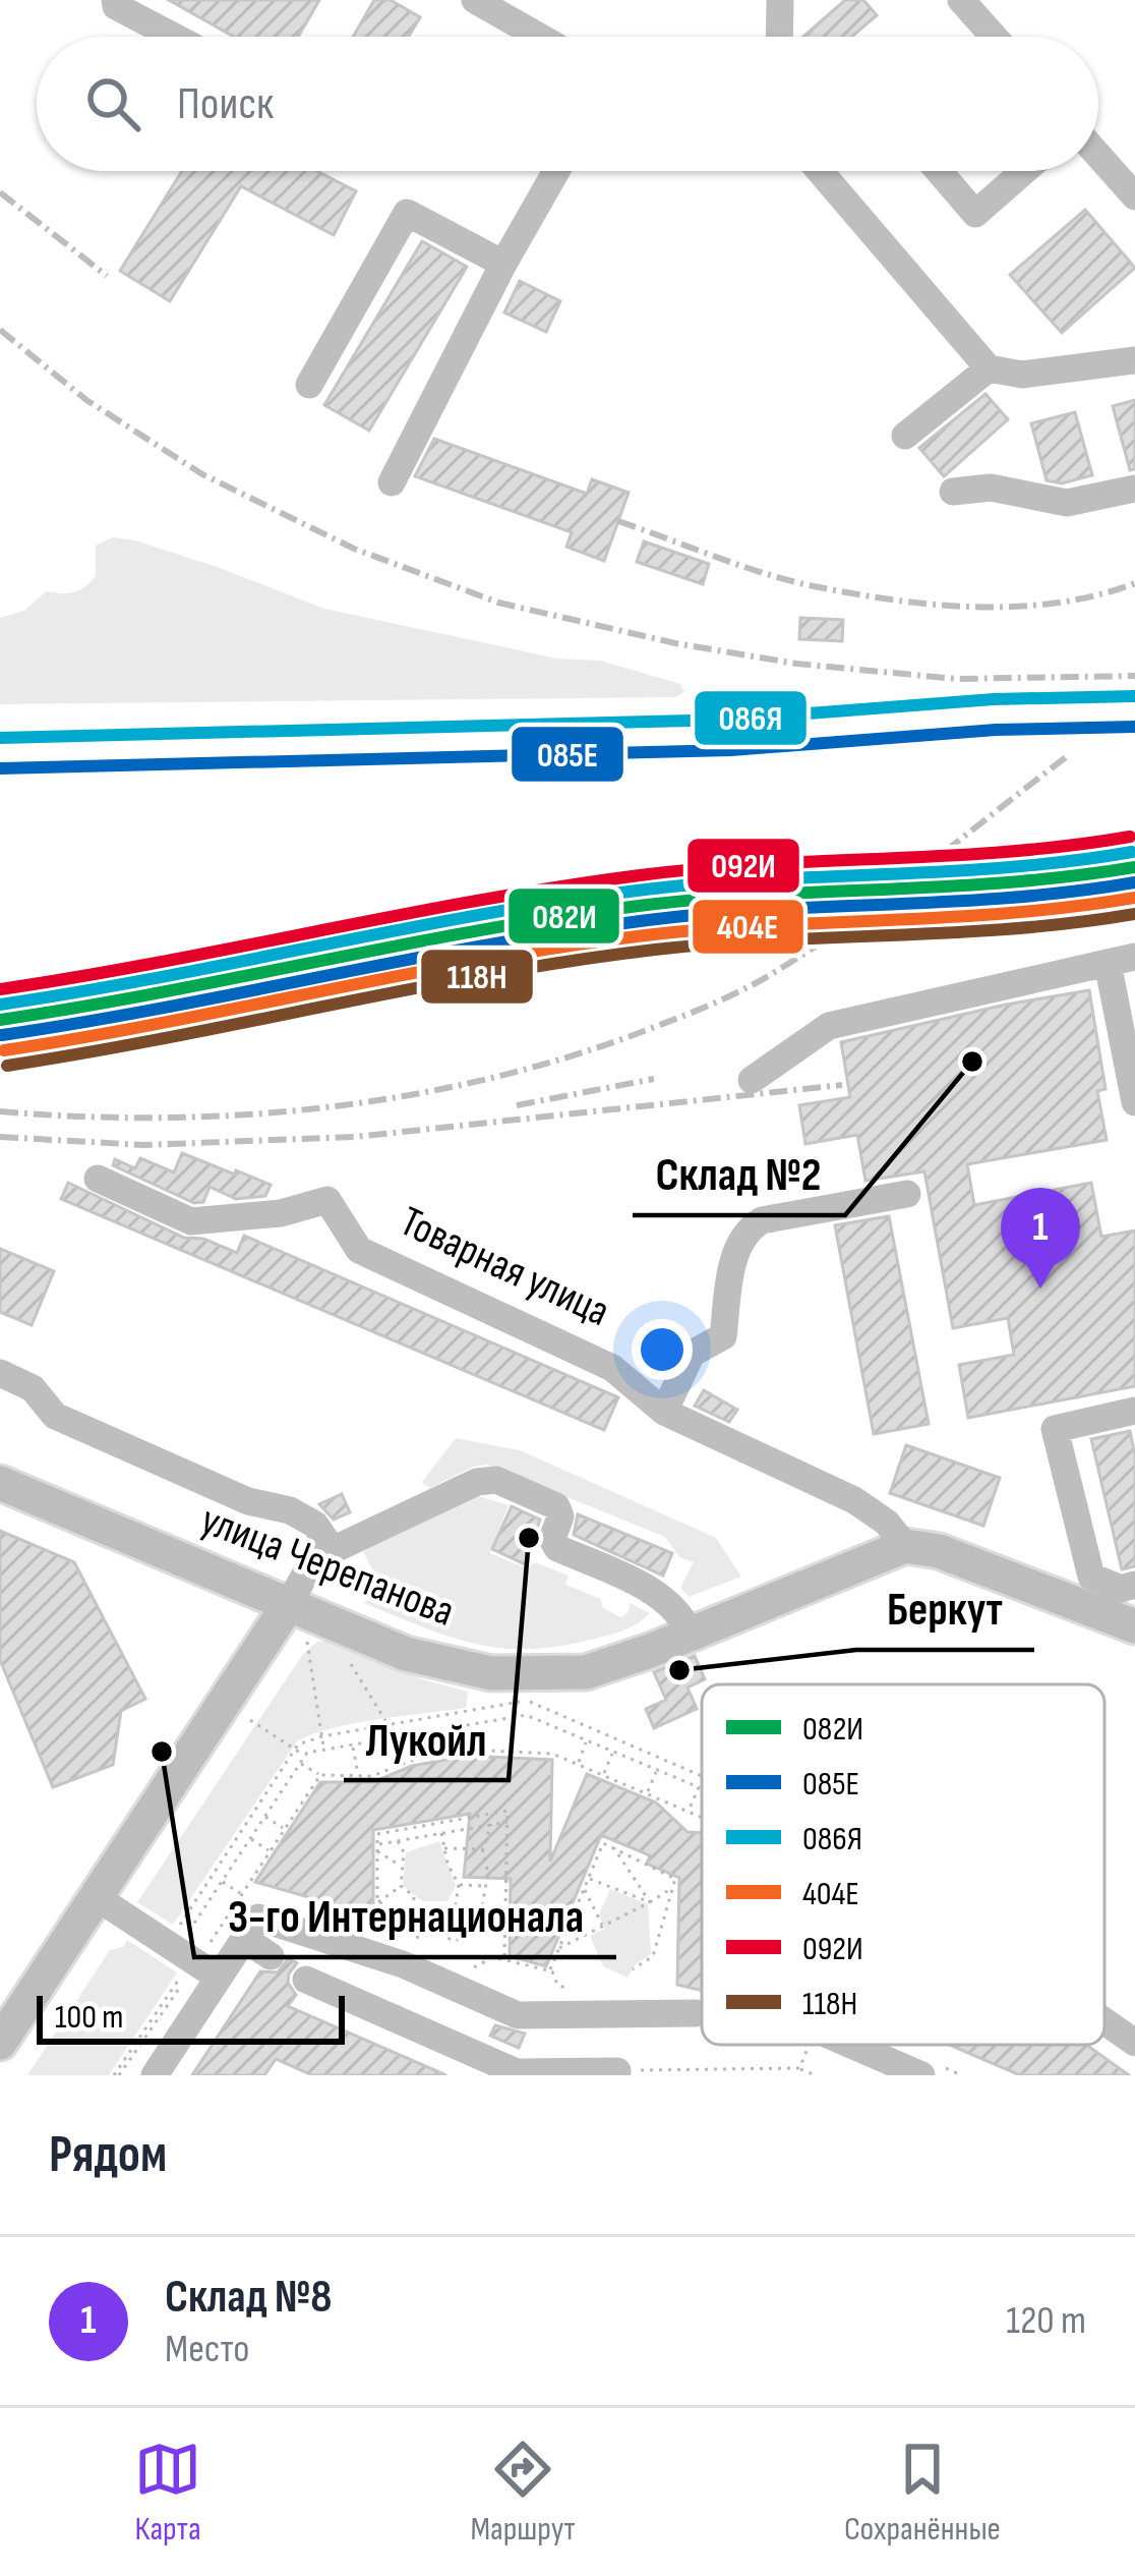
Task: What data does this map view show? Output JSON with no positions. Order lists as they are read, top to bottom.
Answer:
{
  "streets": {
    "main road": ["Товарная улица", "улица Черепанова"]
  },
  "crossings": [
    ["Товарная улица", "улица Черепанова"]
  ],
  "places": [
    "Склад №2",
    "Лукойл",
    "Беркут",
    "3-го Интернационала"
  ],
  "lines": [
    "transit line 086Я",
    "transit line 085Е",
    "transit line 092И",
    "transit line 082И",
    "transit line 404Е",
    "transit line 118Н"
  ],
  "legend": [
    "082И",
    "085Е",
    "086Я",
    "404Е",
    "092И",
    "118Н"
  ],
  "scale_bar": "100 m",
  "page": {
    "search": "Поиск",
    "pins": "1",
    "scale": "100 m",
    "heading": "Рядом",
    "list": [
      {
        "mark": "1",
        "name": "Склад №8",
        "note": "Место",
        "value": "120 m"
      }
    ],
    "nav": ["Карта", "Маршрут", "Сохранённые"]
  }
}
